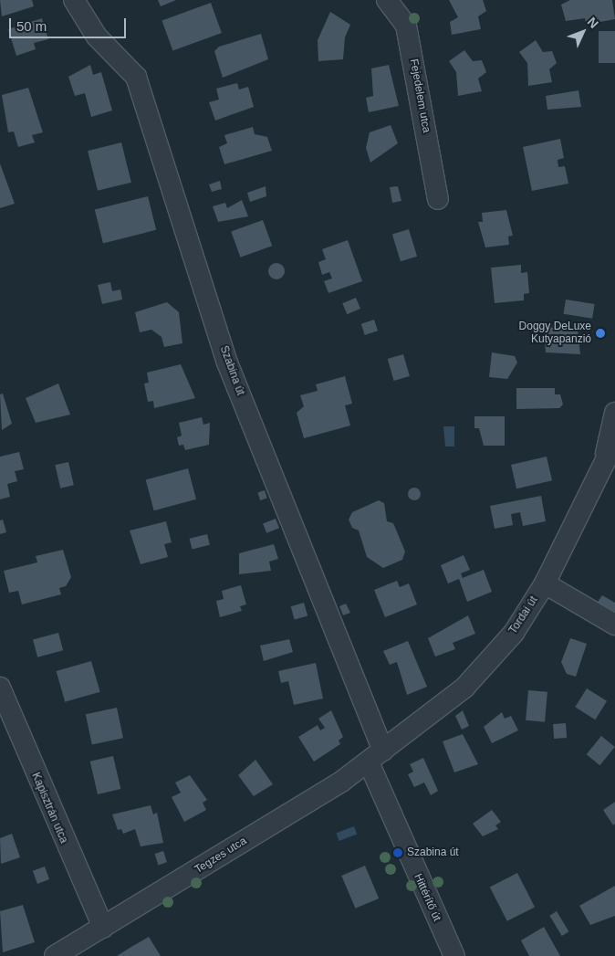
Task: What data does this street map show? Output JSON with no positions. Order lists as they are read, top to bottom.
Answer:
{
  "streets": {
    "street": [
      "Fejedelem utca",
      "Szabina út",
      "Tordai út",
      "Kapisztrán utca",
      "Tegzes utca",
      "Hittérítő út"
    ]
  },
  "crossings": [
    ["Szabina út", "Tordai út"],
    ["Szabina út", "Tegzes utca"],
    ["Szabina út", "Hittérítő út"],
    ["Tordai út", "Tegzes utca"],
    ["Tordai út", "Hittérítő út"],
    ["Kapisztrán utca", "Tegzes utca"],
    ["Tegzes utca", "Hittérítő út"]
  ],
  "places": ["Doggy DeLuxe Kutyapanzió", "Szabina út"],
  "scale_bar": "50 m",
  "north": "top right"
}
